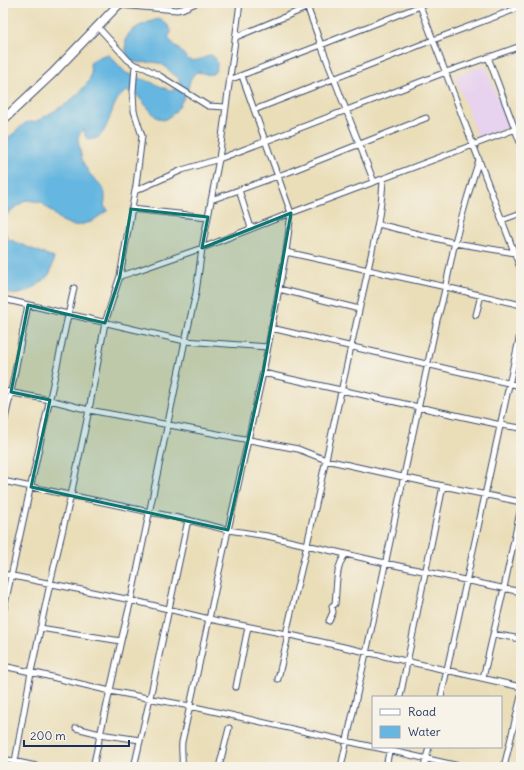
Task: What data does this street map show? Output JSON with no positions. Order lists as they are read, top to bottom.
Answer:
{
  "legend": ["Road", "Water"],
  "scale_bar": "200 m"
}
